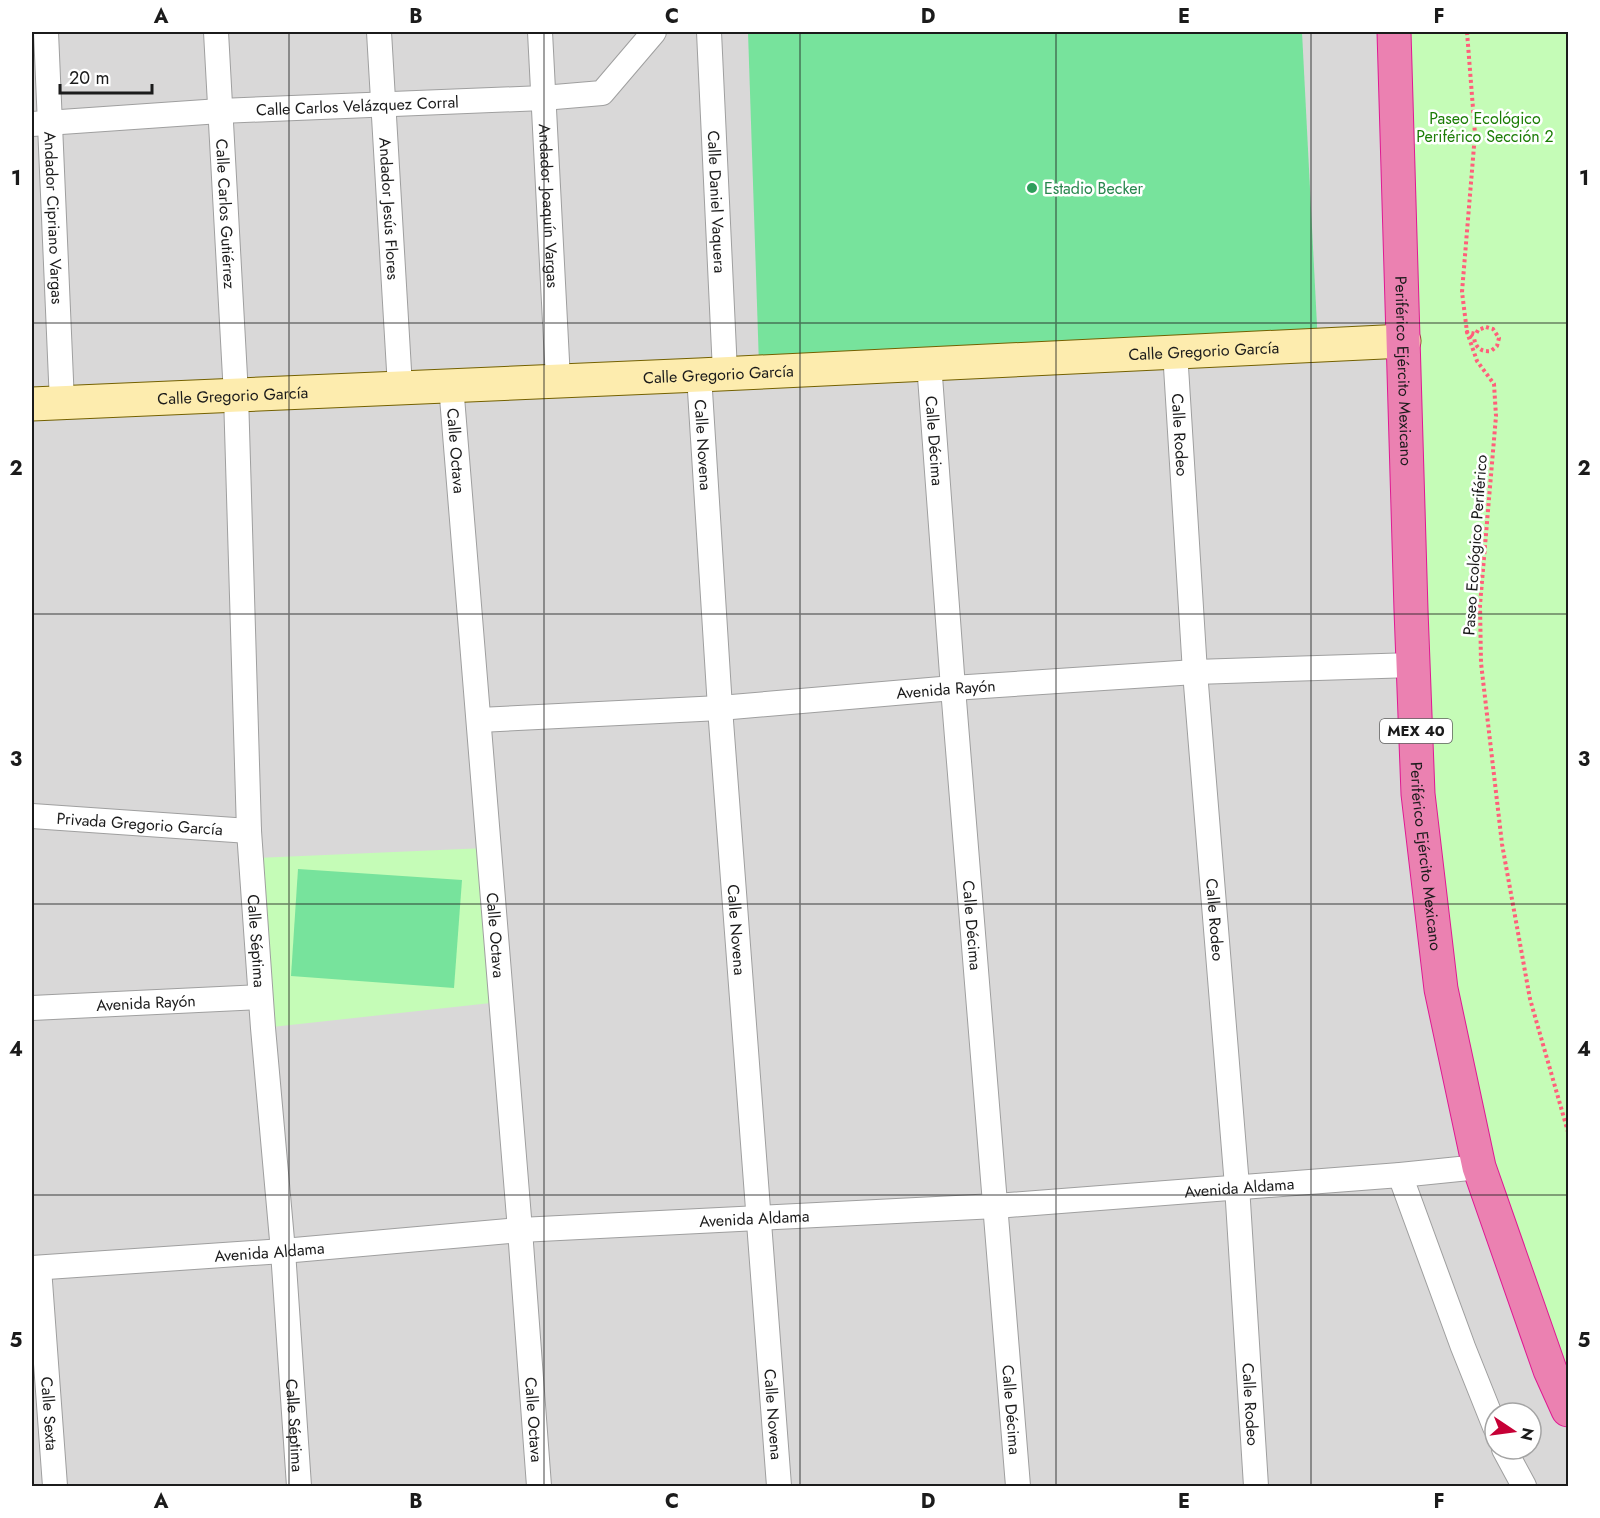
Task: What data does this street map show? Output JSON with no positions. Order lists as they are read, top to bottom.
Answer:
{
  "streets": {
    "highway": ["Periférico Ejército Mexicano", "MEX 40"],
    "street": [
      "Calle Carlos Velázquez Corral",
      "Calle Daniel Vaquera",
      "Andador Joaquín Vargas",
      "Andador Jesús Flores",
      "Calle Carlos Gutiérrez",
      "Andador Cipriano Vargas",
      "Calle Gregorio García",
      "Calle Rodeo",
      "Calle Décima",
      "Calle Novena",
      "Calle Octava",
      "Avenida Rayón",
      "Privada Gregorio García",
      "Calle Séptima",
      "Avenida Aldama",
      "Calle Sexta"
    ],
    "path": ["Paseo Ecológico Periférico"]
  },
  "crossings": [
    ["Calle Carlos Velázquez Corral", "Andador Joaquín Vargas"],
    ["Calle Carlos Velázquez Corral", "Andador Jesús Flores"],
    ["Calle Carlos Velázquez Corral", "Calle Carlos Gutiérrez"],
    ["Calle Carlos Velázquez Corral", "Andador Cipriano Vargas"],
    ["Calle Daniel Vaquera", "Calle Gregorio García"],
    ["Calle Daniel Vaquera", "Calle Novena"],
    ["Andador Joaquín Vargas", "Calle Gregorio García"],
    ["Andador Jesús Flores", "Calle Gregorio García"],
    ["Calle Carlos Gutiérrez", "Calle Gregorio García"],
    ["Calle Carlos Gutiérrez", "Calle Séptima"],
    ["Andador Cipriano Vargas", "Calle Gregorio García"],
    ["Calle Gregorio García", "Periférico Ejército Mexicano"],
    ["Calle Gregorio García", "Calle Rodeo"],
    ["Calle Gregorio García", "Calle Décima"],
    ["Calle Gregorio García", "Calle Novena"],
    ["Calle Gregorio García", "Calle Octava"],
    ["Calle Gregorio García", "Calle Séptima"],
    ["Periférico Ejército Mexicano", "Avenida Rayón"],
    ["Periférico Ejército Mexicano", "Avenida Aldama"],
    ["Calle Rodeo", "Avenida Rayón"],
    ["Calle Rodeo", "Avenida Aldama"],
    ["Calle Décima", "Avenida Rayón"],
    ["Calle Décima", "Avenida Aldama"],
    ["Calle Novena", "Avenida Rayón"],
    ["Calle Novena", "Avenida Aldama"],
    ["Calle Octava", "Avenida Rayón"],
    ["Calle Octava", "Avenida Aldama"],
    ["Avenida Rayón", "Calle Séptima"],
    ["Privada Gregorio García", "Calle Séptima"],
    ["Calle Séptima", "Avenida Aldama"],
    ["Avenida Aldama", "Calle Sexta"]
  ],
  "parks": ["Paseo Ecológico Periférico Sección 2"],
  "places": ["Estadio Becker"],
  "scale_bar": "20 m",
  "north": "right",
  "grid": {
    "columns": [
      "A",
      "B",
      "C",
      "D",
      "E",
      "F"
    ],
    "rows": [
      "1",
      "2",
      "3",
      "4",
      "5"
    ]
  }
}
